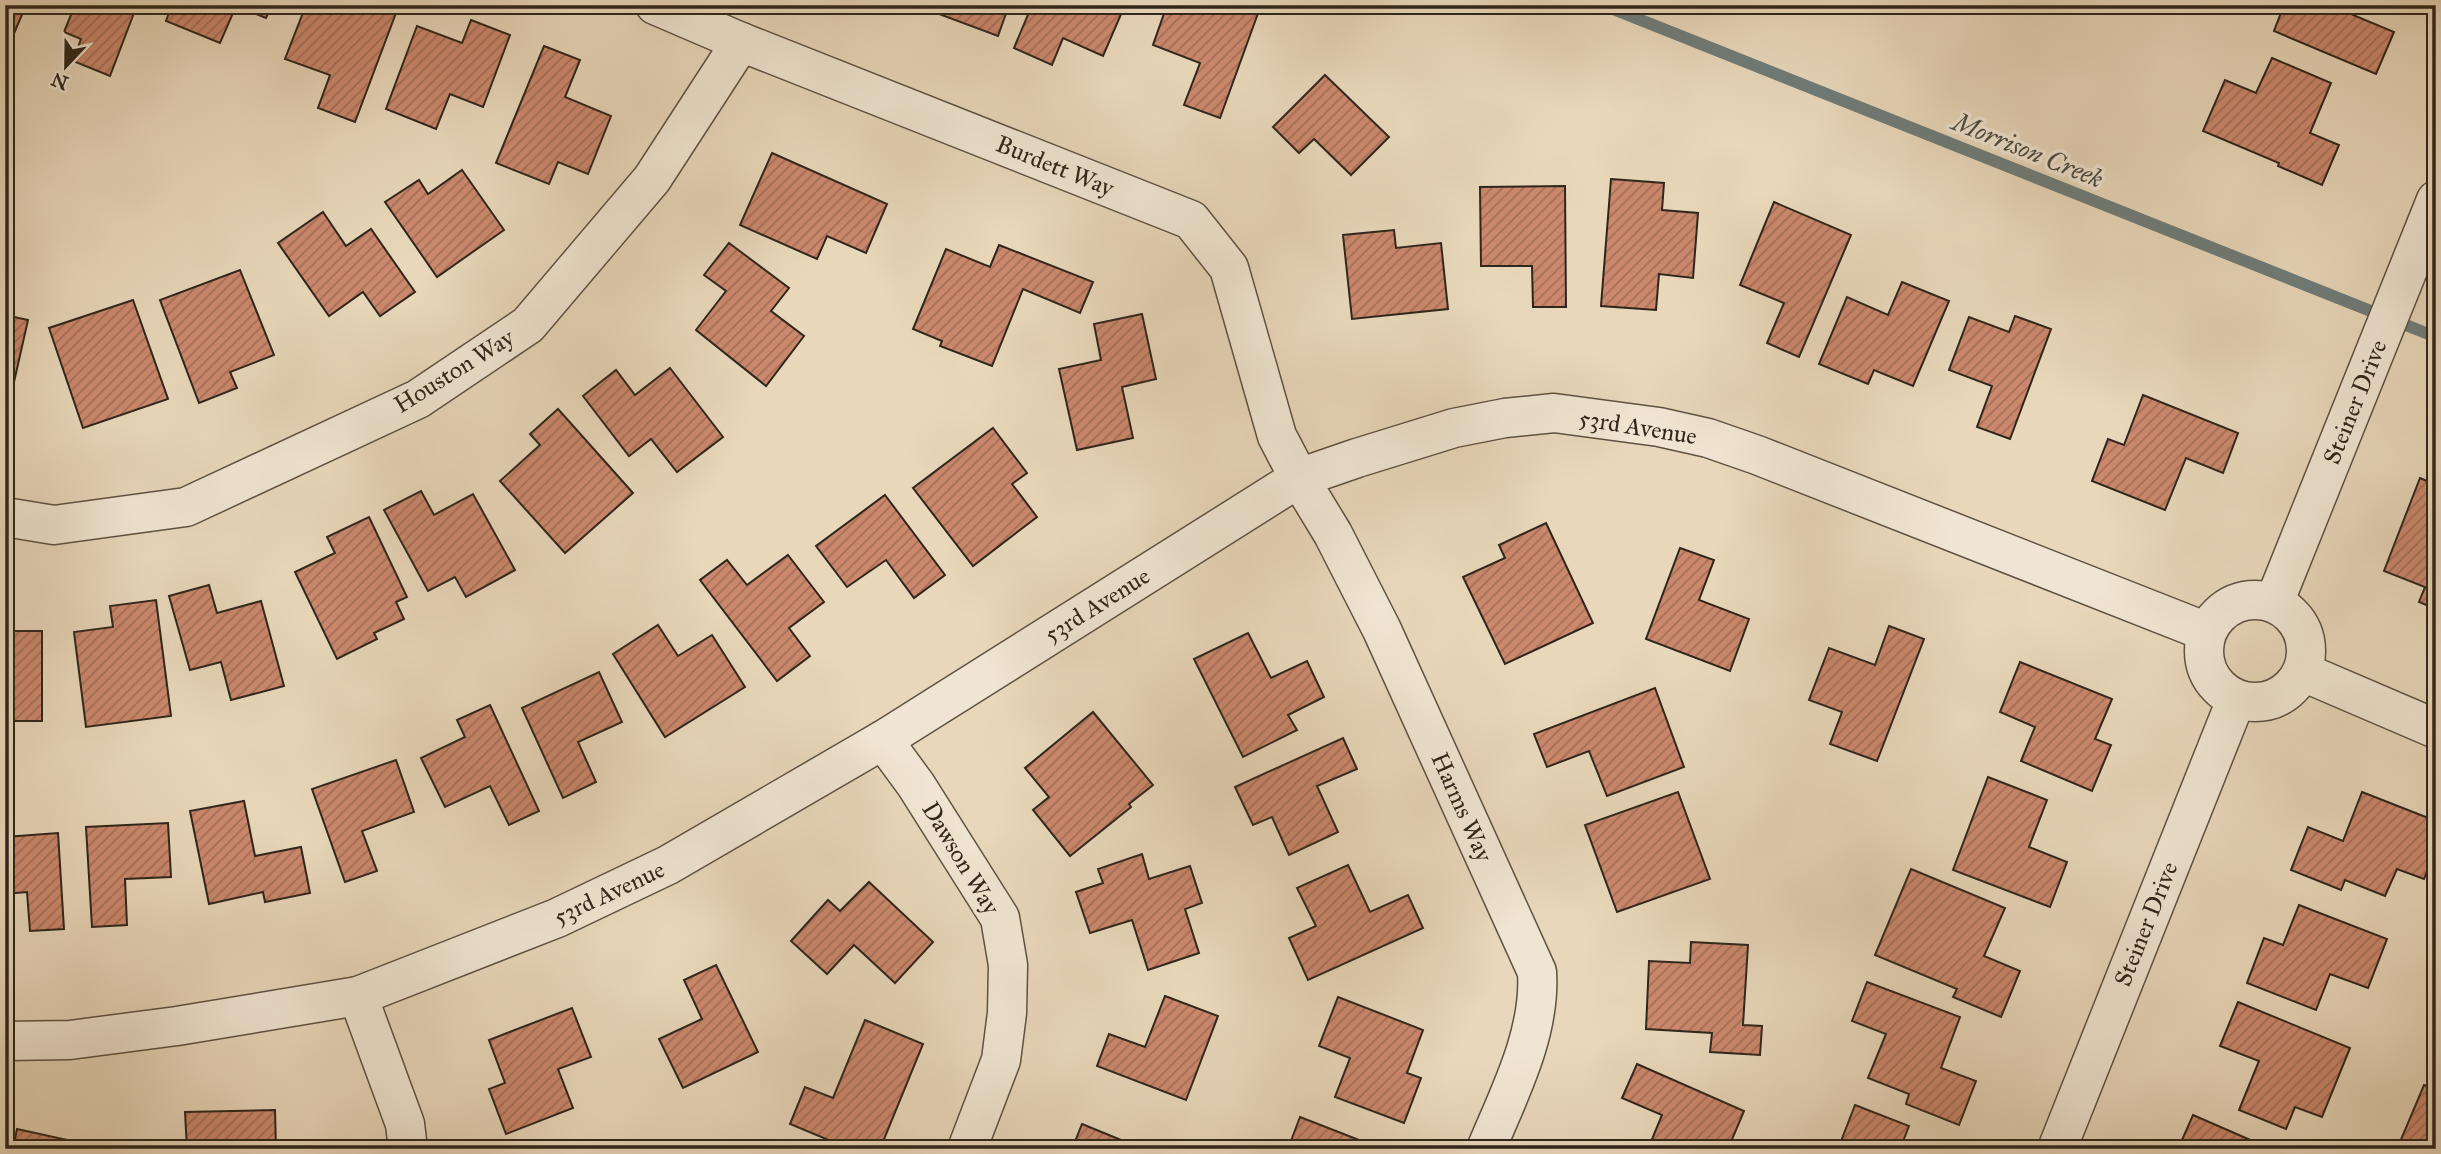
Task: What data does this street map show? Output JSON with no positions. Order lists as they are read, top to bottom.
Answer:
{
  "streets": {
    "street": [
      "Burdett Way",
      "Houston Way",
      "Steiner Drive",
      "53rd Avenue",
      "Harms Way",
      "Dawson Way"
    ]
  },
  "crossings": [
    ["Burdett Way", "Houston Way"],
    ["Burdett Way", "53rd Avenue"],
    ["Burdett Way", "Harms Way"],
    ["Steiner Drive", "53rd Avenue"],
    ["53rd Avenue", "Harms Way"],
    ["53rd Avenue", "Dawson Way"]
  ],
  "water": ["Morrison Creek"],
  "north": "bottom"
}
